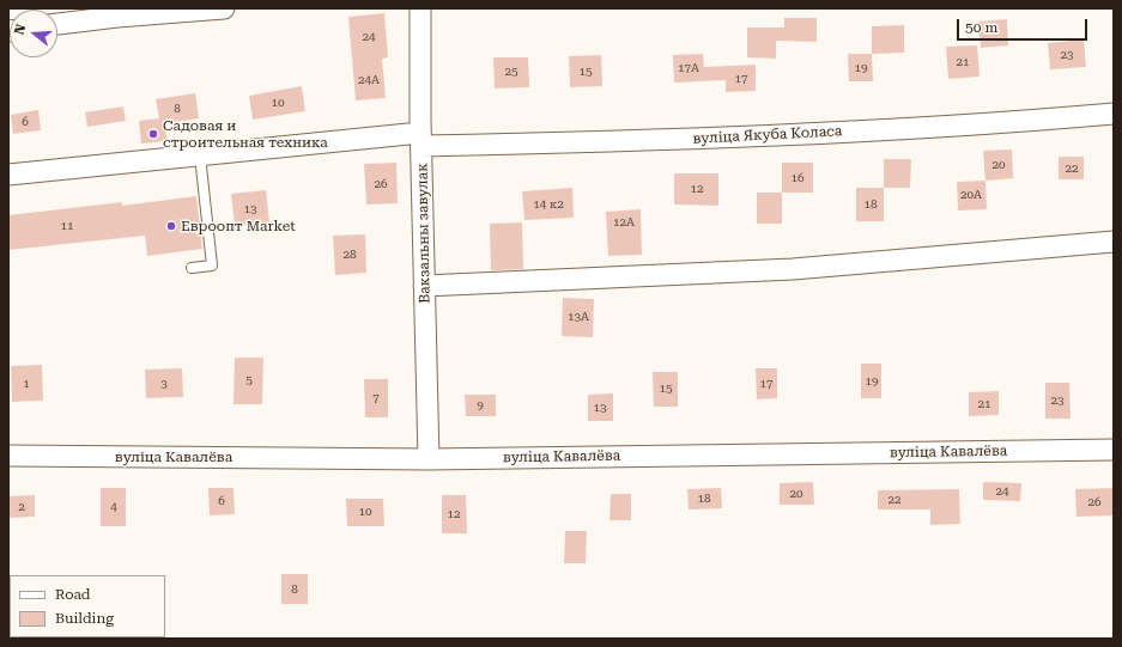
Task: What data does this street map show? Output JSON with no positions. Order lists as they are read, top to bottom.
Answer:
{
  "streets": {
    "street": ["вуліца Якуба Коласа", "Вакзальны завулак", "вуліца Кавалёва"]
  },
  "crossings": [
    ["вуліца Якуба Коласа", "Вакзальны завулак"],
    ["Вакзальны завулак", "вуліца Кавалёва"]
  ],
  "places": ["Садовая и строительная техника", "Евроопт Market"],
  "house_numbers": [
    "24",
    "23",
    "21",
    "17А",
    "19",
    "25",
    "15",
    "17",
    "24А",
    "10",
    "8",
    "6",
    "20",
    "22",
    "16",
    "26",
    "12",
    "20А",
    "14 к2",
    "18",
    "13",
    "12А",
    "11",
    "28",
    "13А",
    "5",
    "19",
    "1",
    "3",
    "17",
    "15",
    "7",
    "23",
    "21",
    "9",
    "13",
    "24",
    "20",
    "18",
    "22",
    "6",
    "26",
    "2",
    "4",
    "10",
    "12",
    "8"
  ],
  "legend": ["Road", "Building"],
  "scale_bar": "50 m",
  "north": "left"
}
